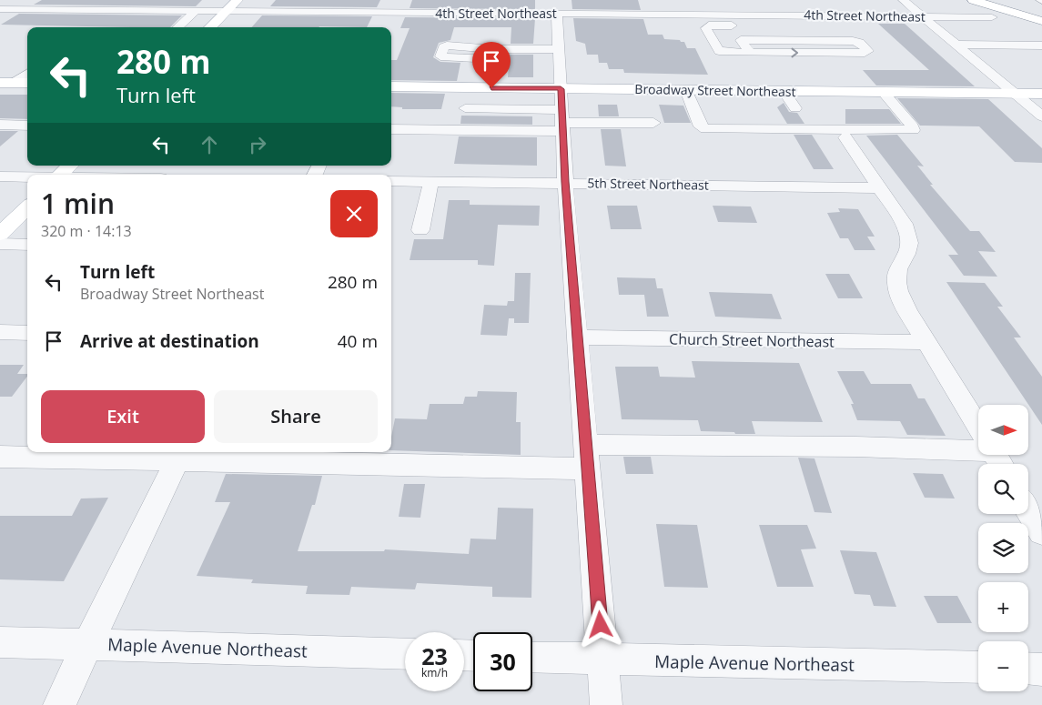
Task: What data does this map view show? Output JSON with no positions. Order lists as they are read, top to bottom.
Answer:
{
  "streets": {
    "main road": ["Broadway Street Northeast"],
    "street": [
      "4th Street Northeast",
      "5th Street Northeast",
      "Church Street Northeast",
      "Maple Avenue Northeast"
    ]
  },
  "north": "right",
  "page": {
    "turn": ["280 m", "Turn left"],
    "heading": ["1 min", "320 m · 14:13"],
    "list": [
      {
        "name": "Turn left",
        "note": "Broadway Street Northeast",
        "value": "280 m"
      },
      {
        "name": "Arrive at destination",
        "value": "40 m"
      }
    ],
    "buttons": ["Exit", "Share"],
    "map_buttons": ["+", "−"],
    "speed": "23 km/h",
    "limit": "30"
  }
}
